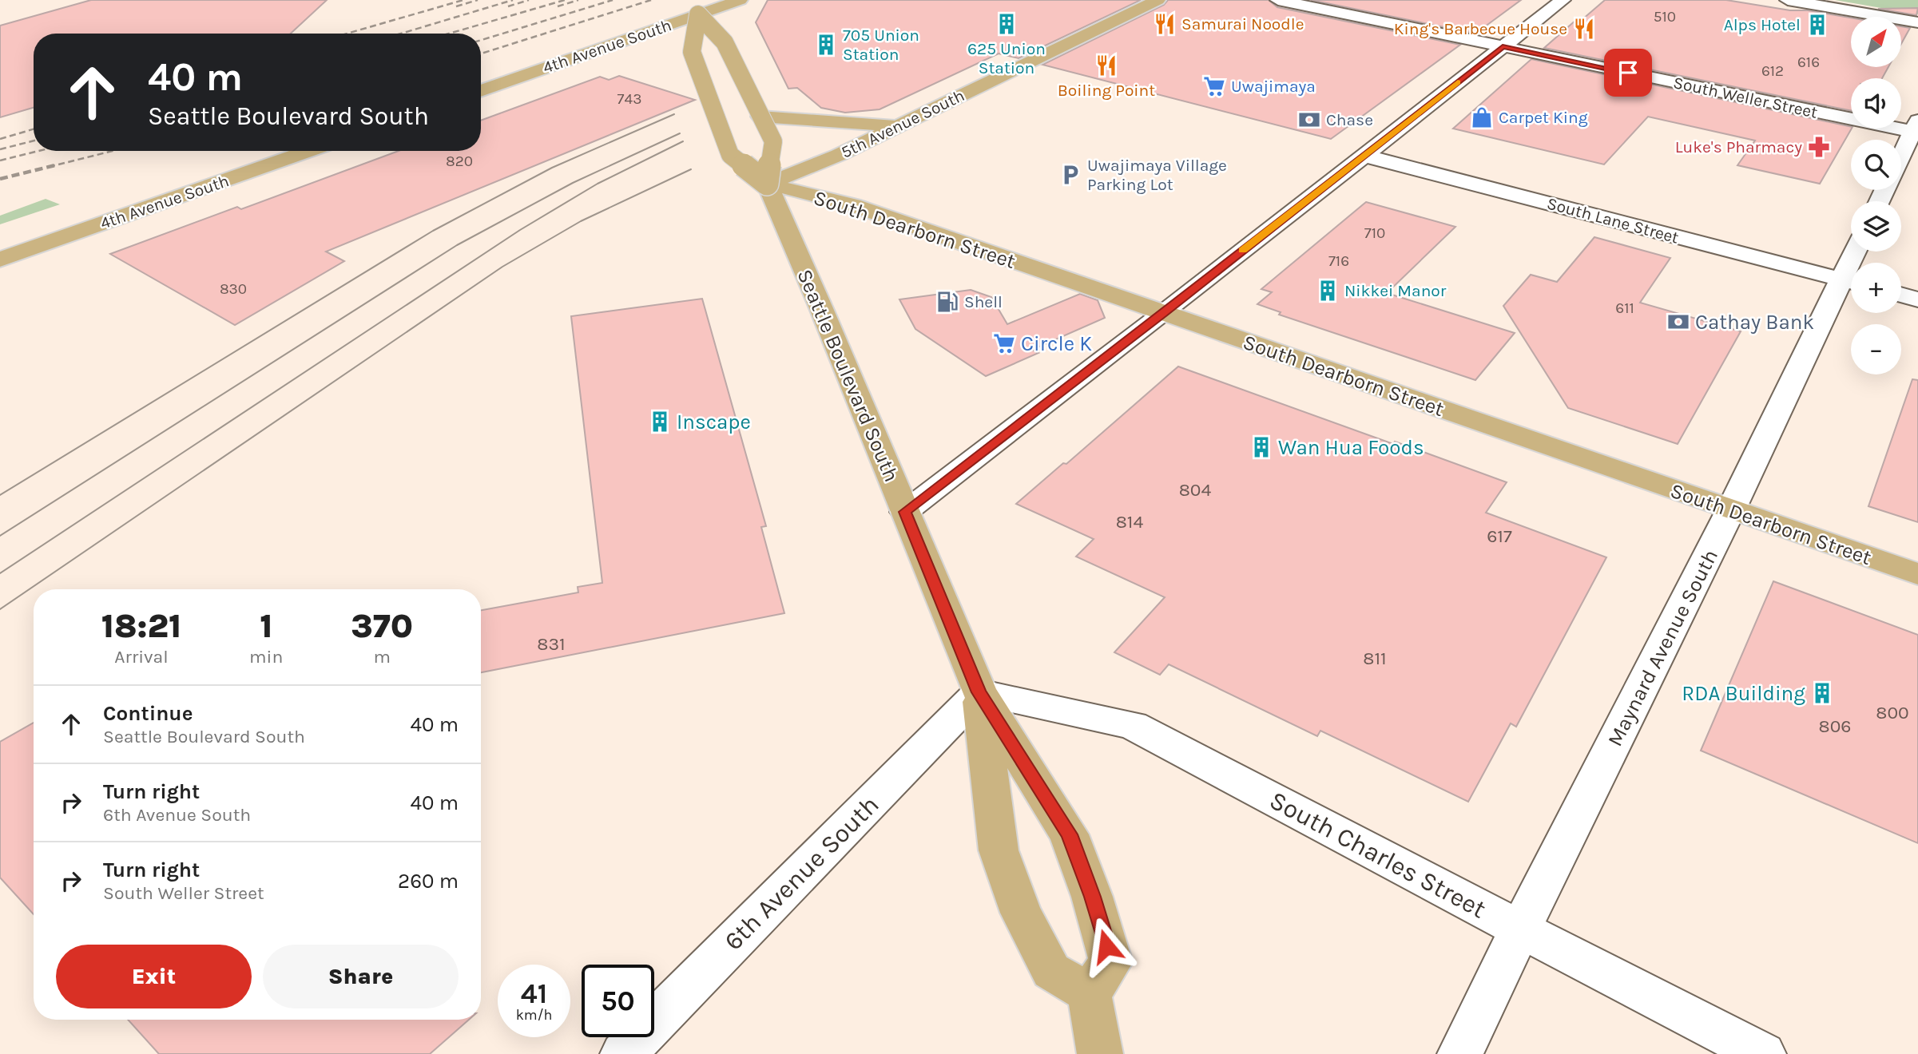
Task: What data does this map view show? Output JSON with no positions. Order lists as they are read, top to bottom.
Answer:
{
  "streets": {
    "main road": [
      "4th Avenue South",
      "5th Avenue South",
      "South Dearborn Street",
      "Seattle Boulevard South"
    ],
    "street": [
      "South Weller Street",
      "South Lane Street",
      "Maynard Avenue South",
      "South Charles Street",
      "6th Avenue South"
    ]
  },
  "crossings": [
    ["4th Avenue South", "Seattle Boulevard South"],
    ["5th Avenue South", "South Dearborn Street"],
    ["5th Avenue South", "Seattle Boulevard South"],
    ["South Lane Street", "Maynard Avenue South"],
    ["South Dearborn Street", "Seattle Boulevard South"],
    ["South Dearborn Street", "Maynard Avenue South"],
    ["Seattle Boulevard South", "South Charles Street"],
    ["Seattle Boulevard South", "6th Avenue South"],
    ["Maynard Avenue South", "South Charles Street"],
    ["South Charles Street", "6th Avenue South"]
  ],
  "places": {
    "building": [
      "625 Union Station",
      "Alps Hotel",
      "705 Union Station",
      "Nikkei Manor",
      "Inscape",
      "Wan Hua Foods",
      "RDA Building"
    ],
    "restaurant": ["Samurai Noodle", "King's Barbecue House", "Boiling Point"],
    "supermarket": ["Uwajimaya", "Circle K"],
    "shop": ["Carpet King"],
    "bank": ["Chase", "Cathay Bank"],
    "pharmacy": ["Luke's Pharmacy"],
    "parking": ["Uwajimaya Village Parking Lot"],
    "fuel station": ["Shell"]
  },
  "house_numbers": [
    "510",
    "616",
    "612",
    "743",
    "820",
    "710",
    "716",
    "830",
    "611",
    "804",
    "814",
    "617",
    "831",
    "811",
    "800",
    "806"
  ],
  "north": "top right",
  "page": {
    "map_buttons": ["+", "−"],
    "turn": ["40 m", "Seattle Boulevard South"],
    "eta": [
      "18:21",
      "Arrival",
      "1",
      "min",
      "370",
      "m"
    ],
    "list": [
      {
        "name": "Continue",
        "note": "Seattle Boulevard South",
        "value": "40 m"
      },
      {
        "name": "Turn right",
        "note": "6th Avenue South",
        "value": "40 m"
      },
      {
        "name": "Turn right",
        "note": "South Weller Street",
        "value": "260 m"
      }
    ],
    "buttons": ["Exit", "Share"],
    "speed": "41 km/h",
    "limit": "50"
  }
}
